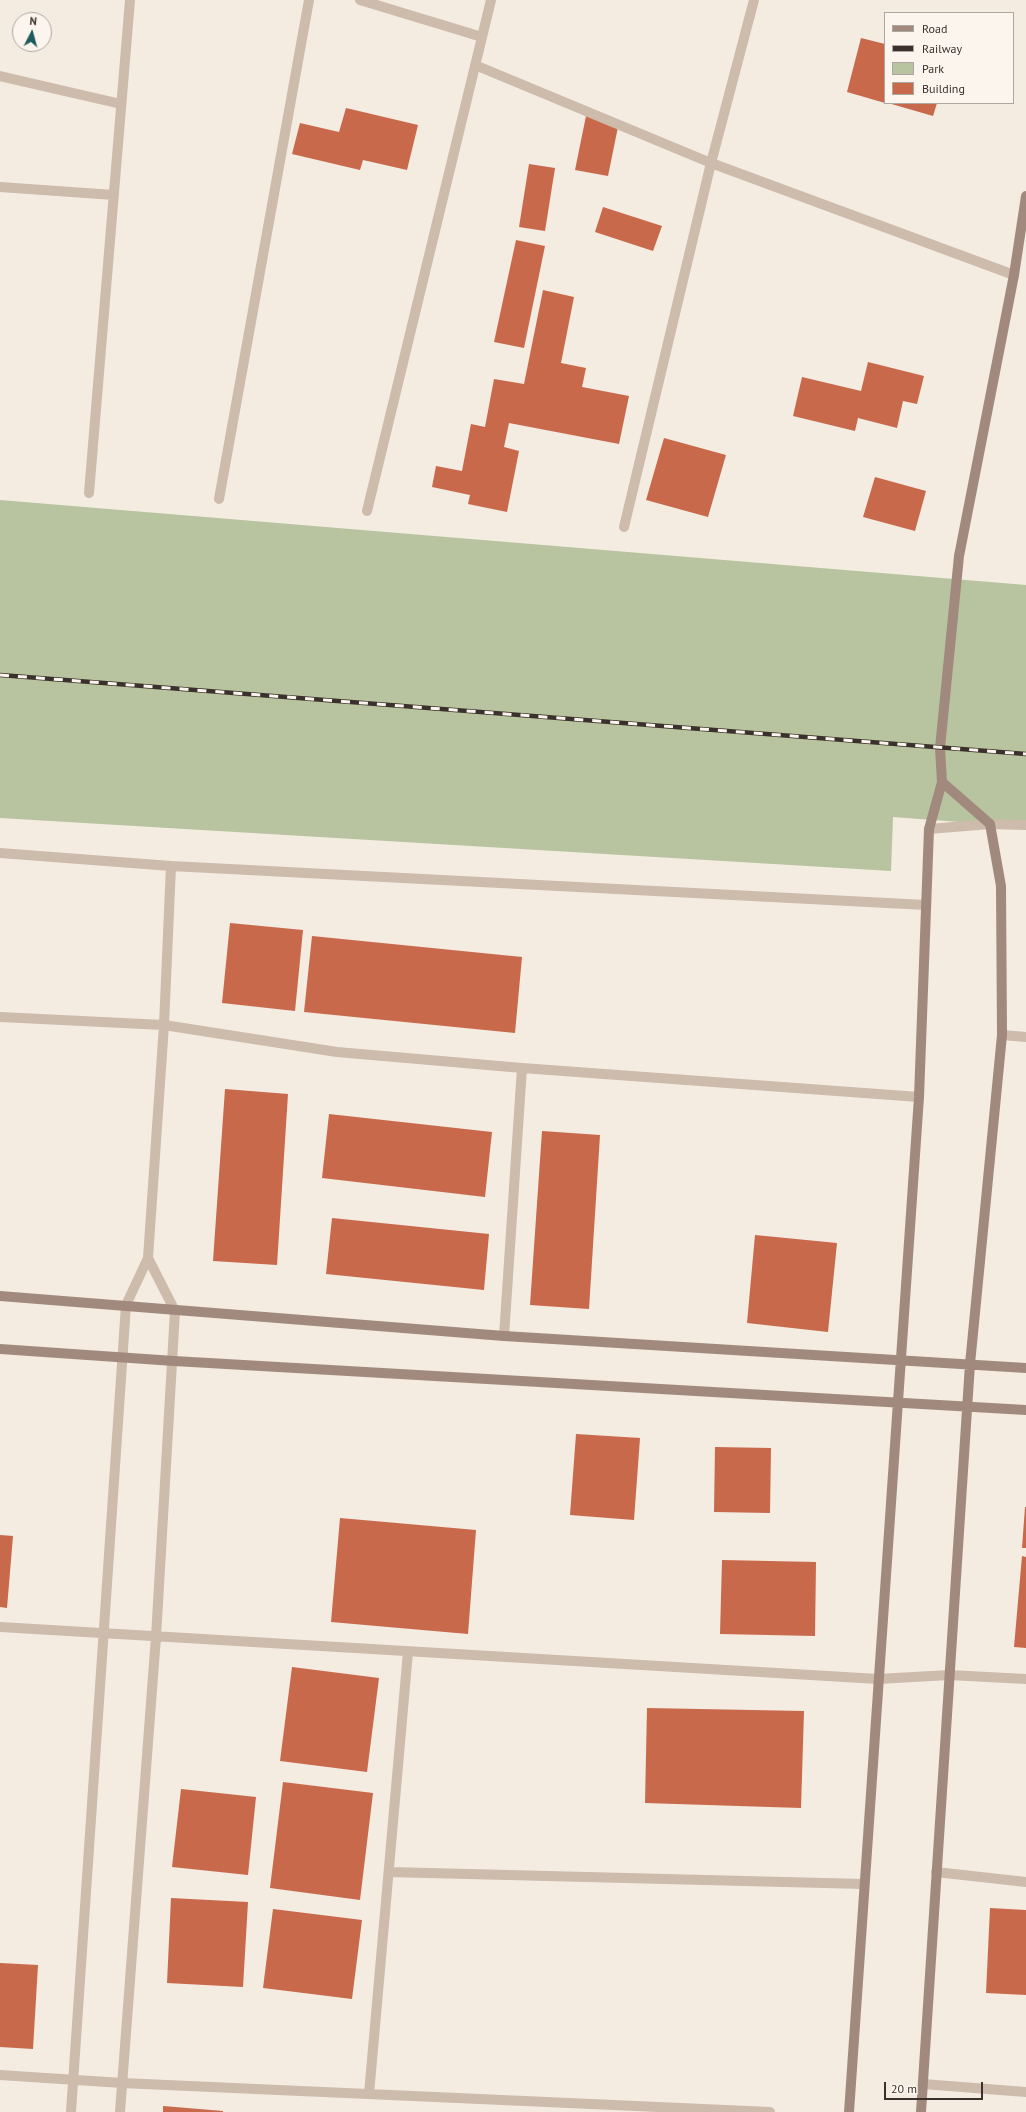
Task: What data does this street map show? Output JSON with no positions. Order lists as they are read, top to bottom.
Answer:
{
  "legend": [
    "Road",
    "Railway",
    "Park",
    "Building"
  ],
  "scale_bar": "20 m",
  "north": "top"
}
